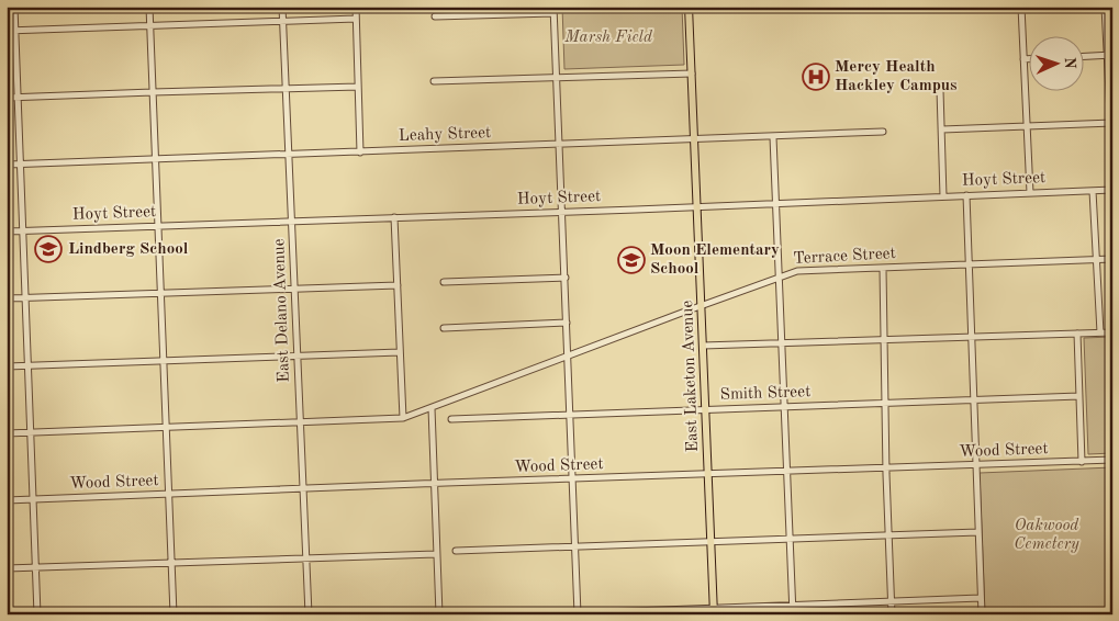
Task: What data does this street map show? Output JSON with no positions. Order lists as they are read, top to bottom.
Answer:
{
  "streets": {
    "main road": ["East Laketon Avenue"],
    "street": [
      "Leahy Street",
      "Hoyt Street",
      "Terrace Street",
      "East Delano Avenue",
      "Smith Street",
      "Wood Street"
    ]
  },
  "crossings": [
    ["Leahy Street", "East Delano Avenue"],
    ["Leahy Street", "East Laketon Avenue"],
    ["Hoyt Street", "East Delano Avenue"],
    ["Hoyt Street", "East Laketon Avenue"],
    ["Terrace Street", "East Delano Avenue"],
    ["Terrace Street", "East Laketon Avenue"],
    ["East Delano Avenue", "Wood Street"],
    ["East Laketon Avenue", "Smith Street"],
    ["East Laketon Avenue", "Wood Street"]
  ],
  "parks": ["Marsh Field", "Oakwood Cemetery"],
  "places": {
    "hospital": ["Mercy Health Hackley Campus"],
    "school or university": ["Lindberg School", "Moon Elementary School"]
  },
  "north": "right"
}
